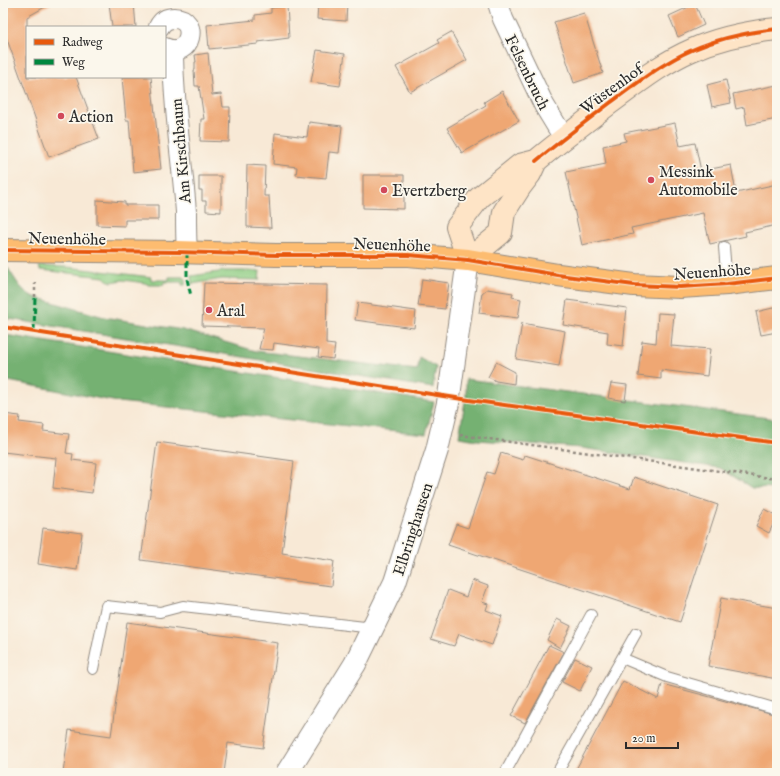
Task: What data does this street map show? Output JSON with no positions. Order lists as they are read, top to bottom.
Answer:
{
  "streets": {
    "main road": ["Wüstenhof", "Neuenhöhe"],
    "street": ["Felsenbruch", "Am Kirschbaum", "Elbringhausen"]
  },
  "crossings": [
    ["Felsenbruch", "Wüstenhof"],
    ["Wüstenhof", "Neuenhöhe"],
    ["Wüstenhof", "Elbringhausen"],
    ["Am Kirschbaum", "Neuenhöhe"],
    ["Neuenhöhe", "Elbringhausen"]
  ],
  "places": [
    "Action",
    "Messink Automobile",
    "Evertzberg",
    "Aral"
  ],
  "legend": ["Radweg", "Weg"],
  "scale_bar": "20 m"
}
